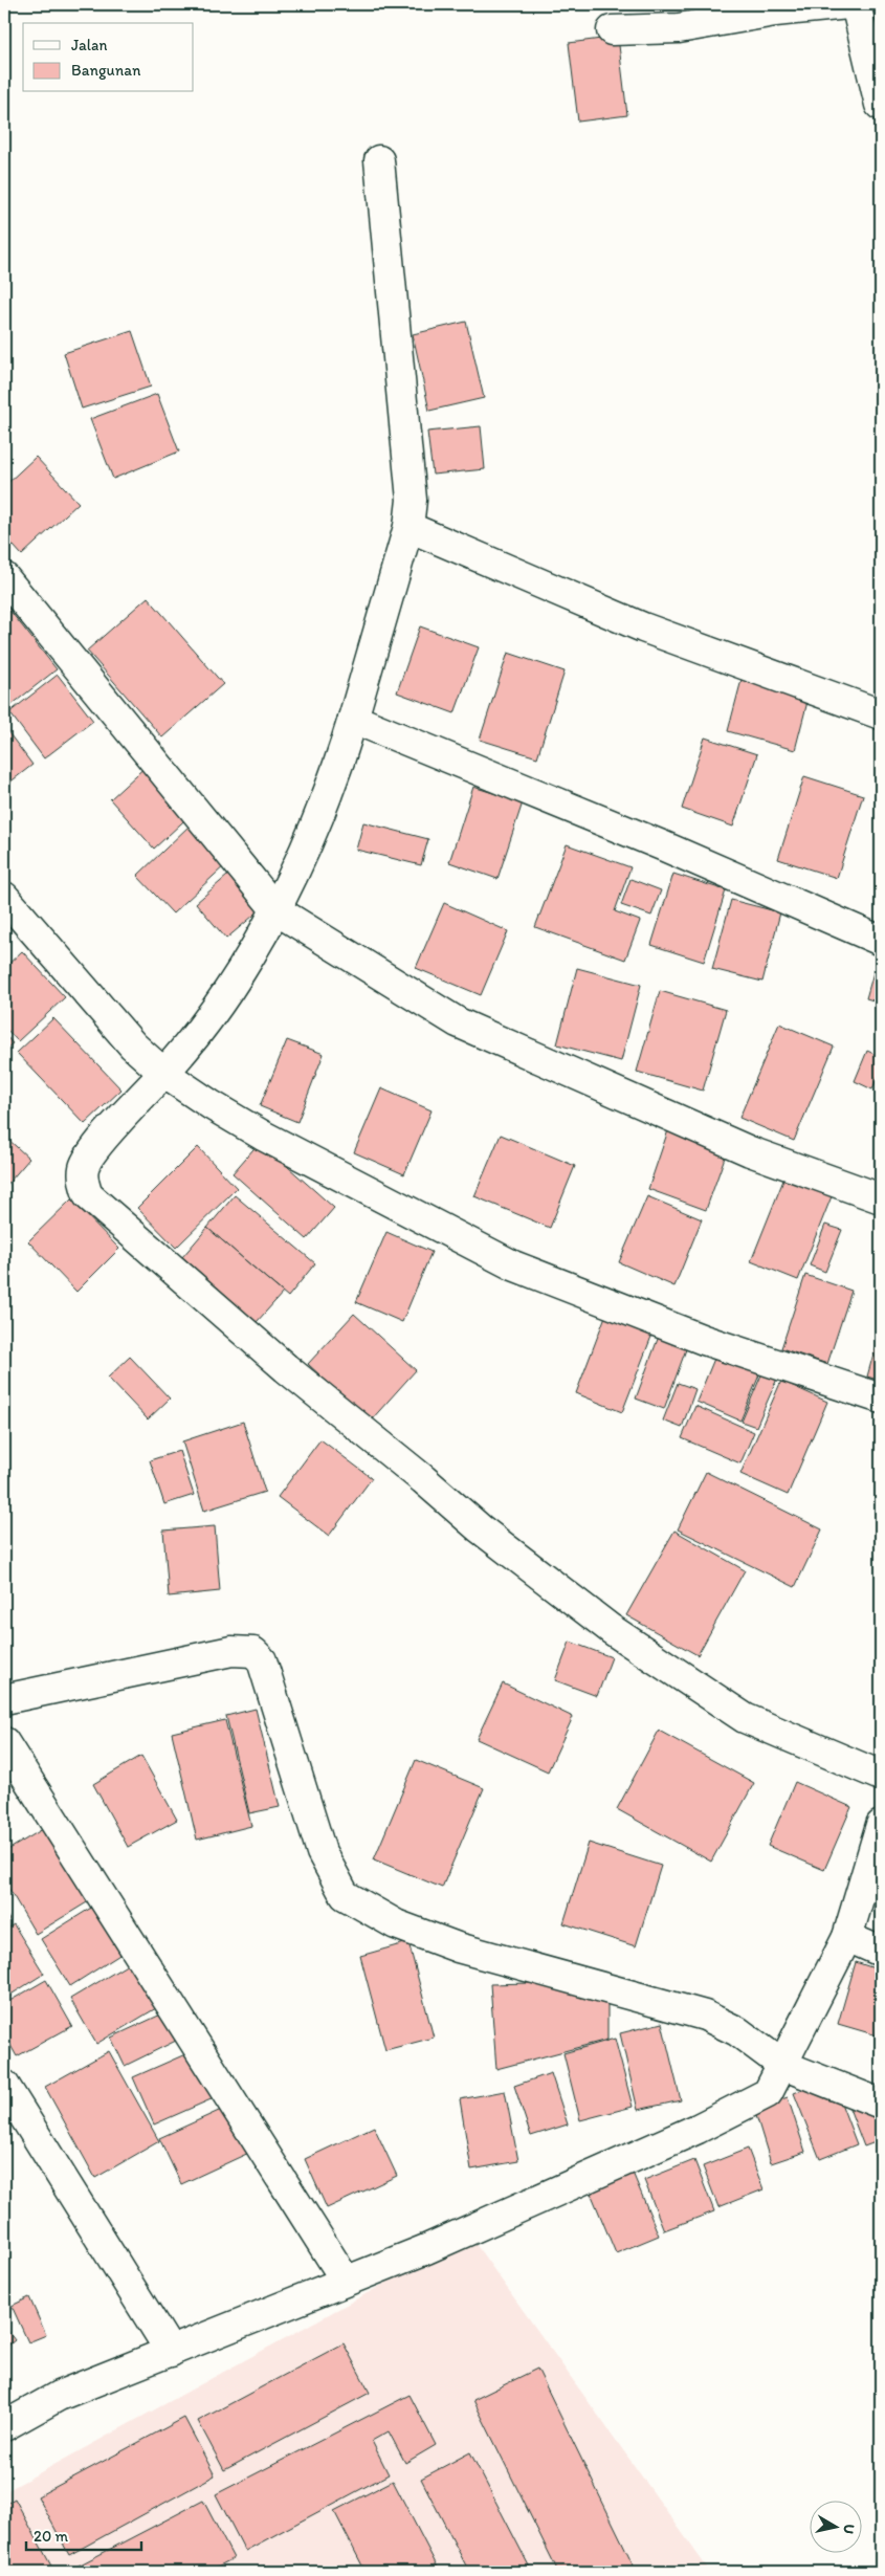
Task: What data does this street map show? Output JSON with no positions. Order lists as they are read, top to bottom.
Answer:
{
  "legend": ["Jalan", "Bangunan"],
  "scale_bar": "20 m",
  "north": "right"
}
